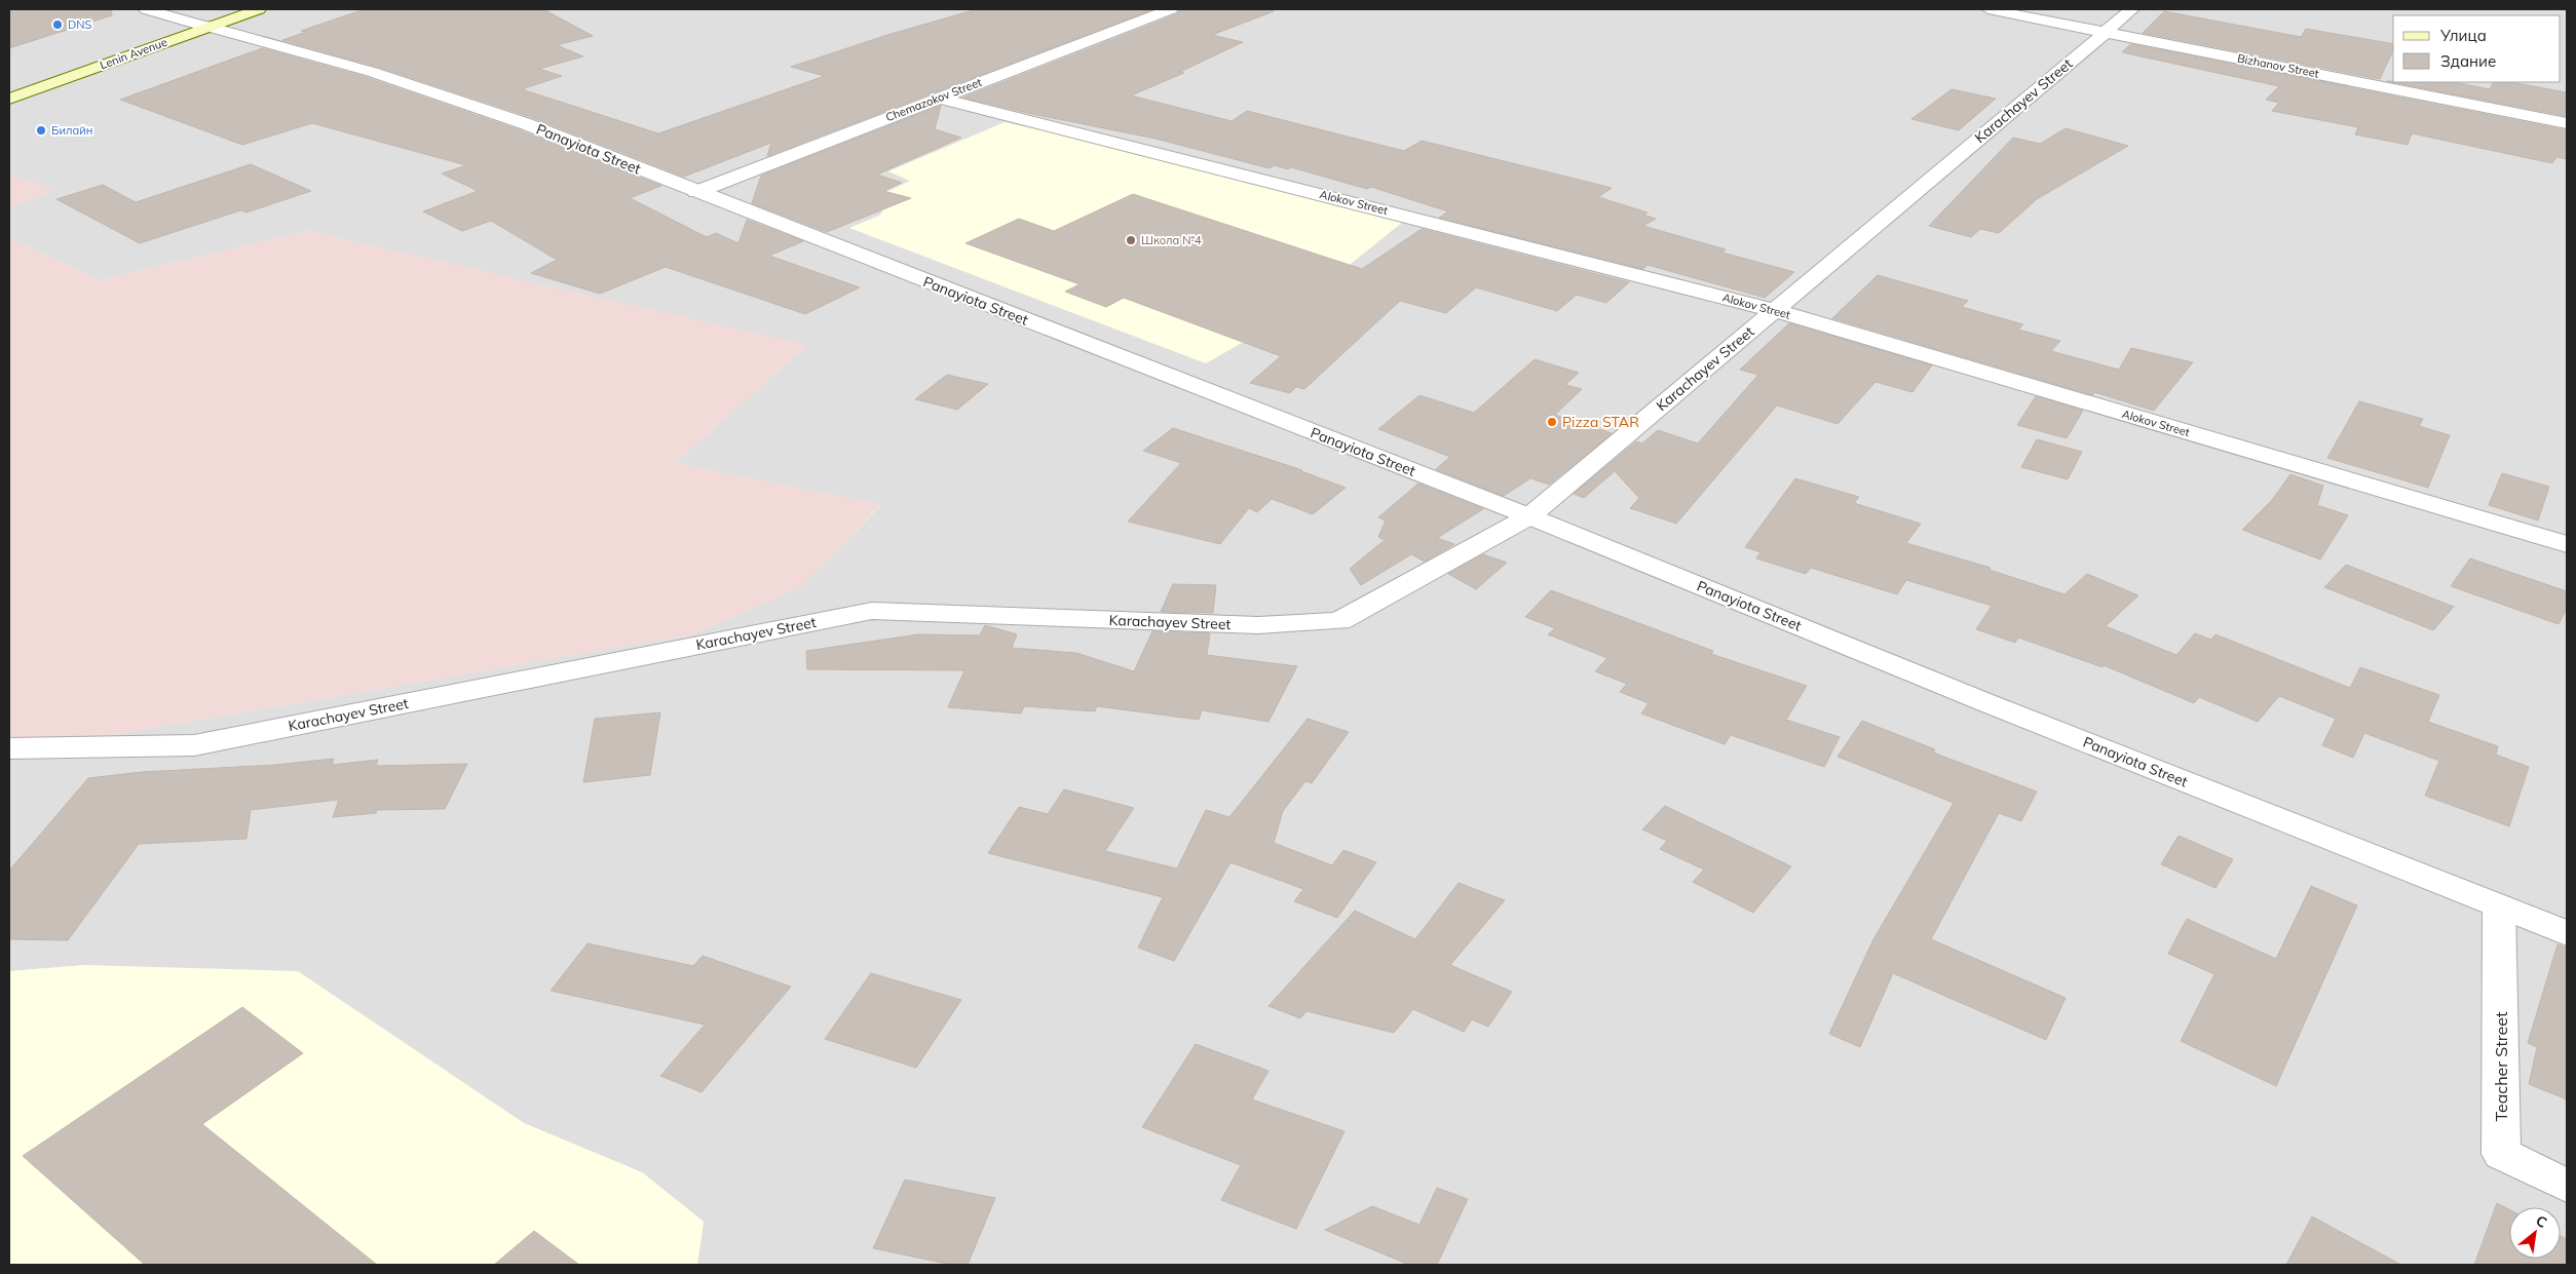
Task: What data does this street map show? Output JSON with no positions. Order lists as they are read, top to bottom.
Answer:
{
  "streets": {
    "main road": ["Lenin Avenue"],
    "street": [
      "Bizhanov Street",
      "Chemazokov Street",
      "Karachayev Street",
      "Panayiota Street",
      "Alokov Street",
      "Teacher Street"
    ]
  },
  "crossings": [
    ["Lenin Avenue", "Panayiota Street"],
    ["Bizhanov Street", "Karachayev Street"],
    ["Chemazokov Street", "Panayiota Street"],
    ["Chemazokov Street", "Alokov Street"],
    ["Karachayev Street", "Panayiota Street"],
    ["Karachayev Street", "Alokov Street"],
    ["Panayiota Street", "Teacher Street"]
  ],
  "places": [
    "DNS",
    "Билайн",
    "Школа №4",
    "Pizza STAR"
  ],
  "legend": ["Улица", "Здание"],
  "north": "top right"
}
